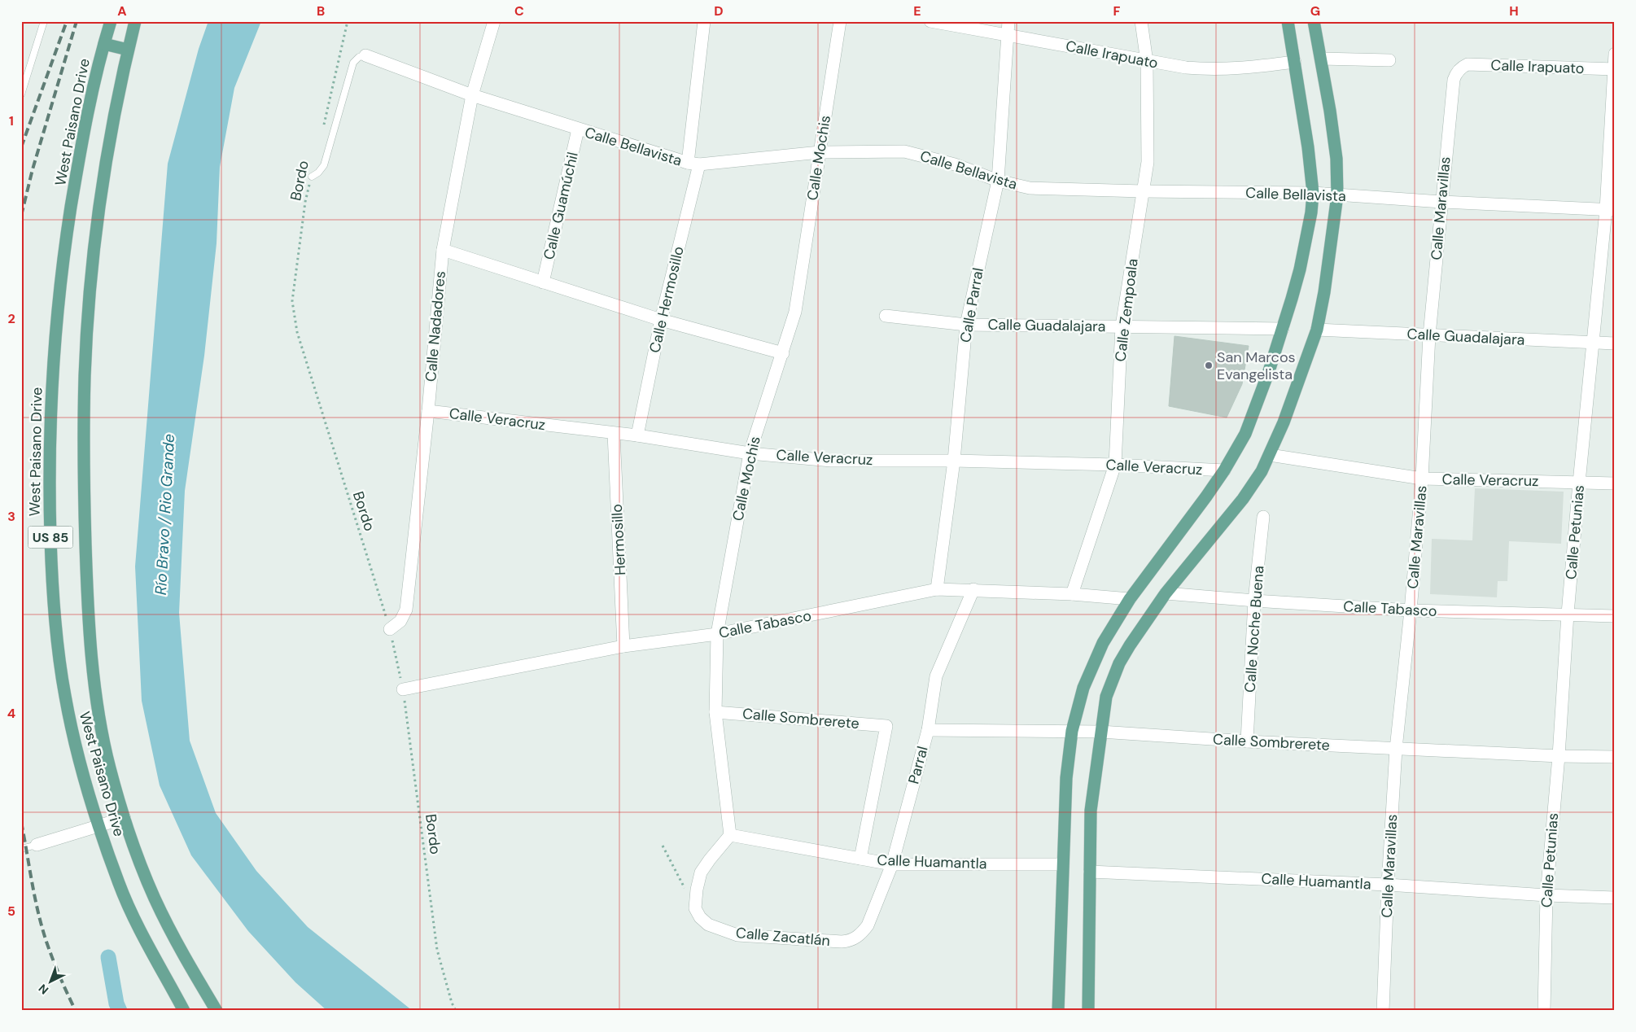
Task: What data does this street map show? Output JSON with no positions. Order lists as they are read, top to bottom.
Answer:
{
  "streets": {
    "main road": ["West Paisano Drive", "US 85"],
    "street": [
      "Calle Irapuato",
      "Calle Bellavista",
      "Calle Mochis",
      "Calle Guamúchil",
      "Calle Maravillas",
      "Calle Hermosillo",
      "Calle Parral",
      "Calle Zempoala",
      "Calle Guadalajara",
      "Calle Nadadores",
      "Calle Veracruz",
      "Calle Petunias",
      "Hermosillo",
      "Calle Tabasco",
      "Calle Noche Buena",
      "Calle Sombrerete",
      "Parral",
      "Calle Huamantla",
      "Calle Zacatlán"
    ],
    "path": ["Bordo"]
  },
  "crossings": [
    ["Calle Irapuato", "Calle Maravillas"],
    ["Calle Irapuato", "Calle Parral"],
    ["Calle Irapuato", "Calle Zempoala"],
    ["Calle Irapuato", "Calle Petunias"],
    ["Calle Bellavista", "Calle Mochis"],
    ["Calle Bellavista", "Calle Guamúchil"],
    ["Calle Bellavista", "Calle Maravillas"],
    ["Calle Bellavista", "Calle Hermosillo"],
    ["Calle Bellavista", "Calle Parral"],
    ["Calle Bellavista", "Calle Zempoala"],
    ["Calle Bellavista", "Calle Nadadores"],
    ["Calle Bellavista", "Calle Petunias"],
    ["Calle Mochis", "Calle Veracruz"],
    ["Calle Mochis", "Calle Tabasco"],
    ["Calle Mochis", "Calle Sombrerete"],
    ["Calle Mochis", "Calle Huamantla"],
    ["Bordo", "Calle Nadadores"],
    ["Bordo", "Calle Tabasco"],
    ["Calle Maravillas", "Calle Guadalajara"],
    ["Calle Maravillas", "Calle Veracruz"],
    ["Calle Maravillas", "Calle Tabasco"],
    ["Calle Maravillas", "Calle Sombrerete"],
    ["Calle Maravillas", "Calle Huamantla"],
    ["Calle Hermosillo", "Calle Veracruz"],
    ["Calle Parral", "Calle Guadalajara"],
    ["Calle Parral", "Calle Veracruz"],
    ["Calle Parral", "Calle Tabasco"],
    ["Calle Zempoala", "Calle Guadalajara"],
    ["Calle Zempoala", "Calle Veracruz"],
    ["Calle Zempoala", "Calle Tabasco"],
    ["Calle Guadalajara", "Calle Petunias"],
    ["Calle Nadadores", "Calle Veracruz"],
    ["Calle Veracruz", "Calle Petunias"],
    ["Calle Veracruz", "Hermosillo"],
    ["Calle Petunias", "Calle Tabasco"],
    ["Calle Petunias", "Calle Sombrerete"],
    ["Calle Petunias", "Calle Huamantla"],
    ["Hermosillo", "Calle Tabasco"],
    ["Calle Tabasco", "Calle Noche Buena"],
    ["Calle Tabasco", "Parral"],
    ["Calle Noche Buena", "Calle Sombrerete"],
    ["Calle Sombrerete", "Parral"],
    ["Calle Sombrerete", "Calle Huamantla"],
    ["Parral", "Calle Huamantla"],
    ["Parral", "Calle Zacatlán"]
  ],
  "water": ["Río Bravo / Rio Grande"],
  "places": ["San Marcos Evangelista"],
  "north": "bottom left",
  "grid": {
    "columns": [
      "A",
      "B",
      "C",
      "D",
      "E",
      "F",
      "G",
      "H"
    ],
    "rows": [
      "1",
      "2",
      "3",
      "4",
      "5"
    ]
  }
}
